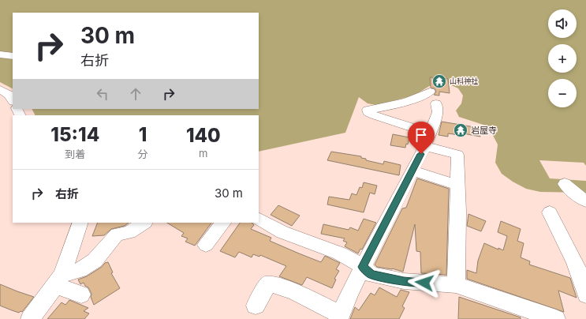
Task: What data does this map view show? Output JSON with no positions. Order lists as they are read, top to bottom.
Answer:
{
  "places": {
    "temple": ["山科神社", "岩屋寺"]
  },
  "page": {
    "map_buttons": ["+", "−"],
    "turn": ["30 m", "右折"],
    "eta": [
      "15:14",
      "到着",
      "1",
      "分",
      "140",
      "m"
    ],
    "list": [
      {
        "name": "右折",
        "value": "30 m"
      }
    ]
  }
}
